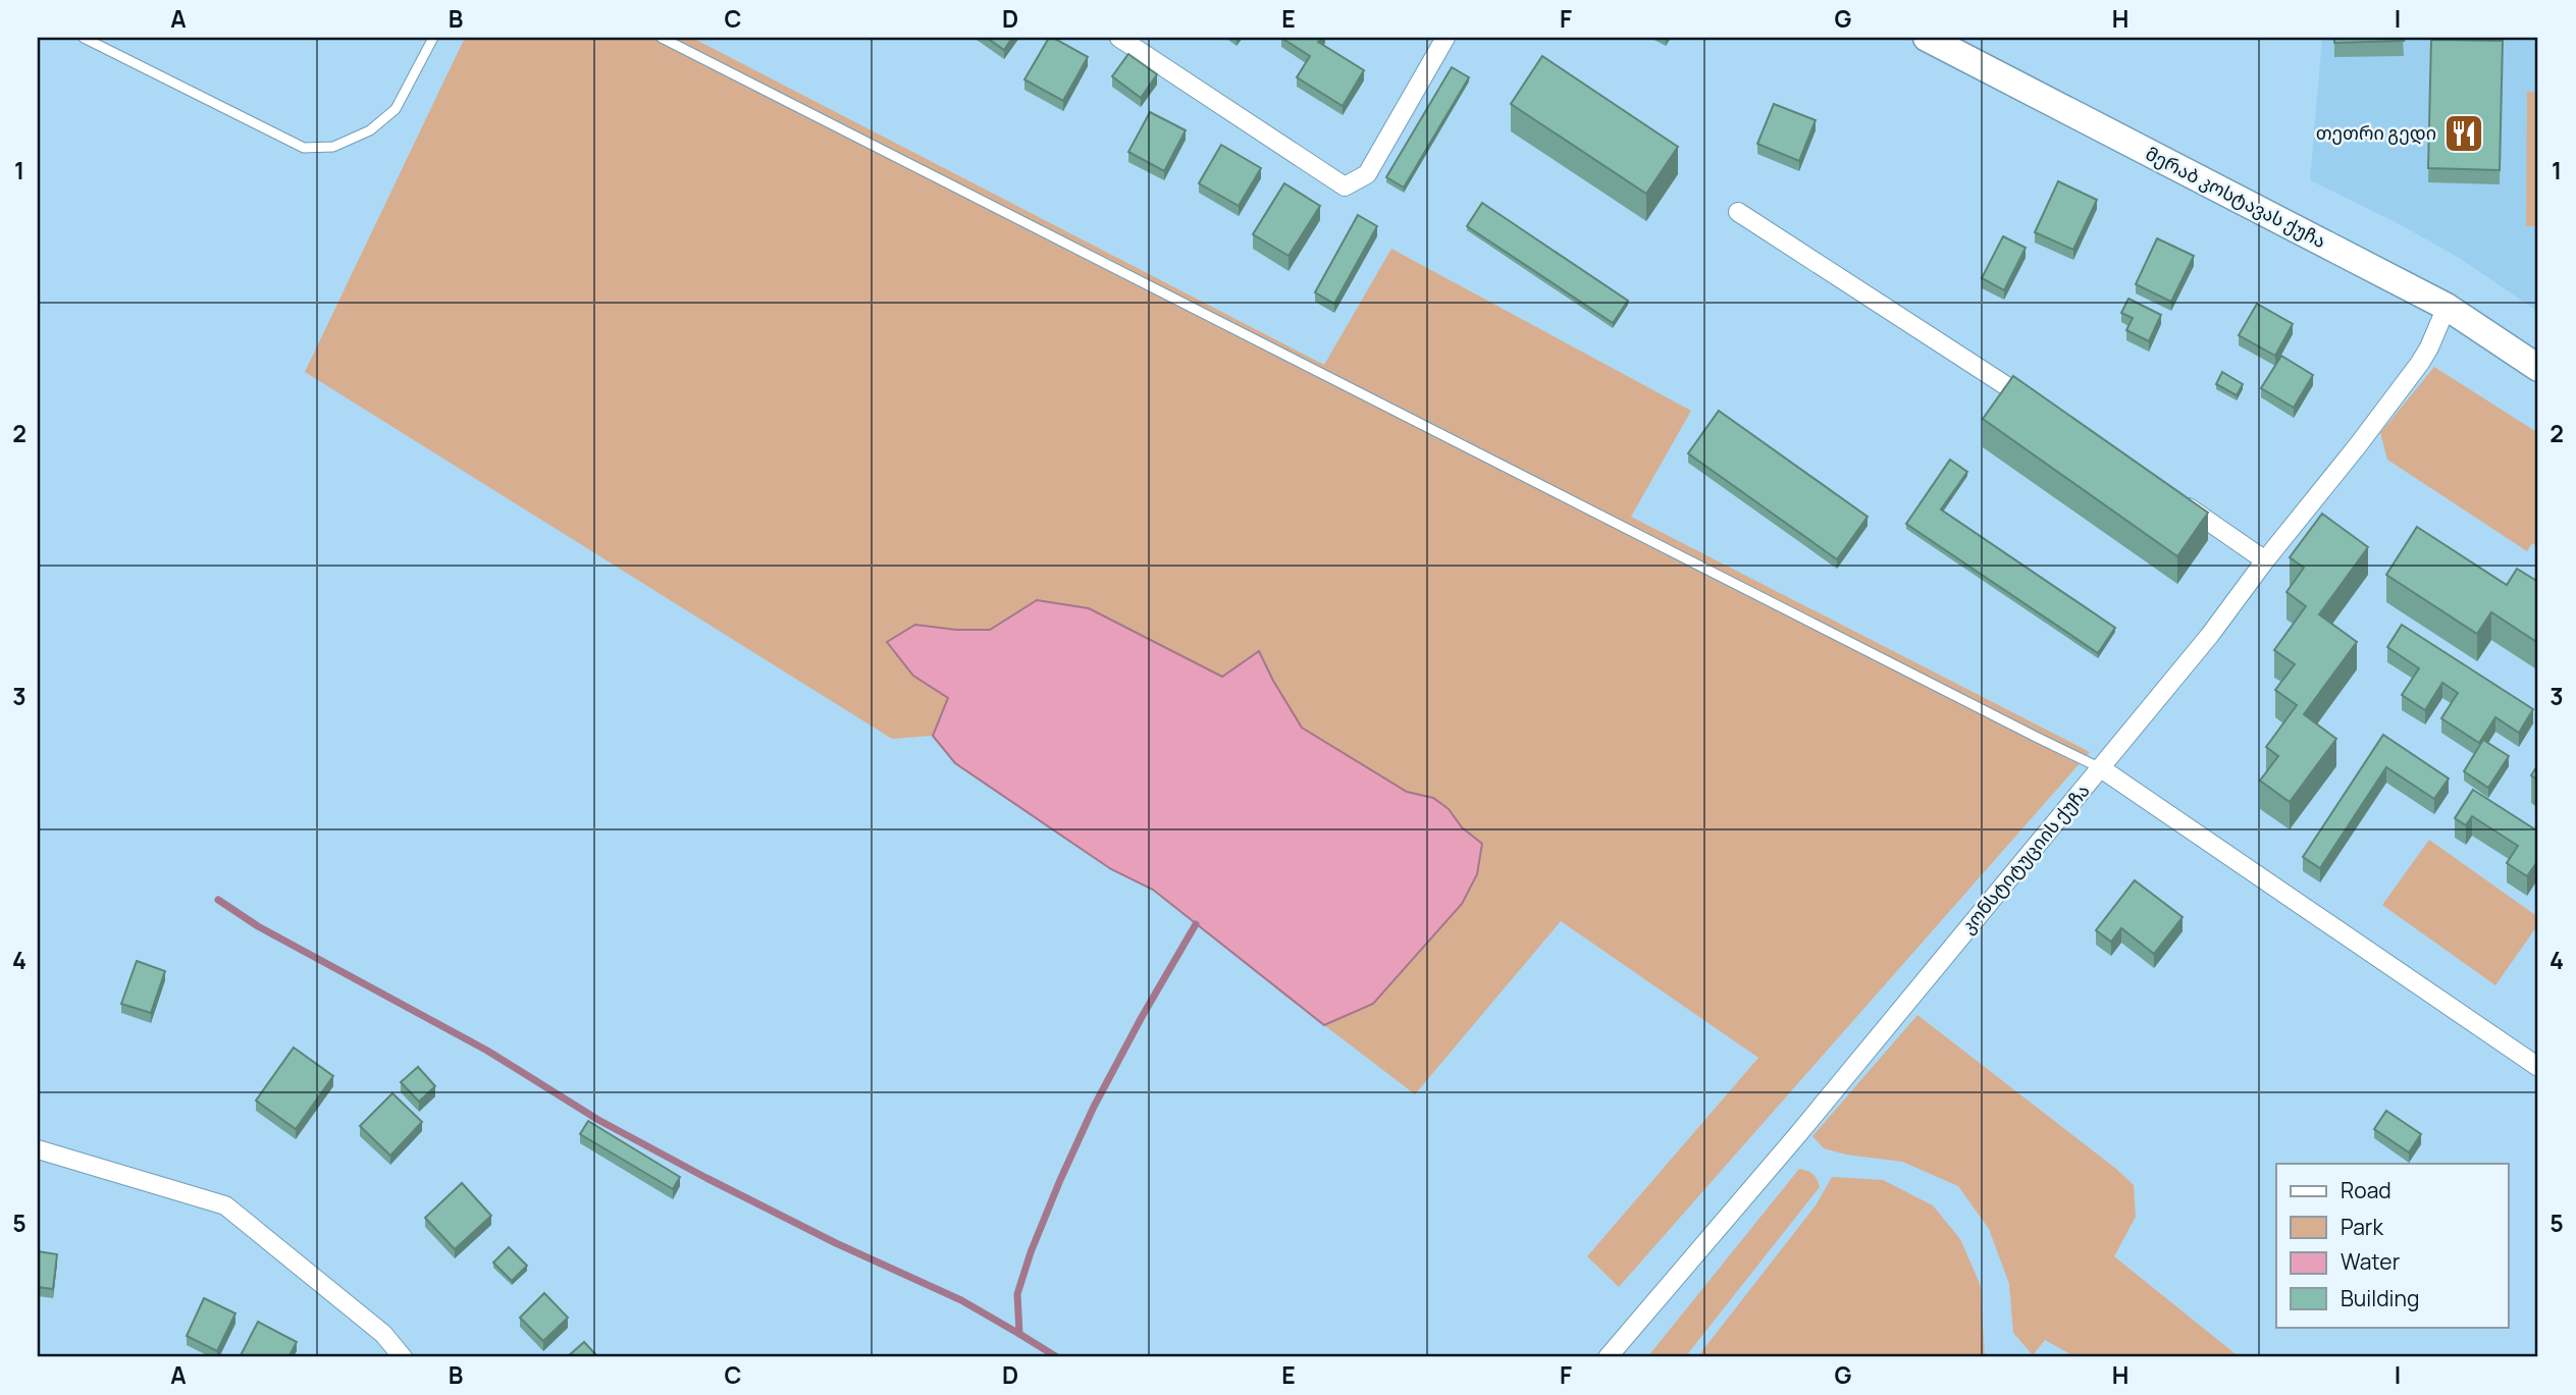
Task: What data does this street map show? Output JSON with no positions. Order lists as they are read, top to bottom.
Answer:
{
  "streets": {
    "main road": ["მერაბ კოსტავას ქუჩა"],
    "street": ["კონსტიტუციის ქუჩა"]
  },
  "crossings": [
    ["მერაბ კოსტავას ქუჩა", "კონსტიტუციის ქუჩა"]
  ],
  "places": {
    "restaurant": ["თეთრი გედი"]
  },
  "legend": [
    "Road",
    "Park",
    "Water",
    "Building"
  ],
  "grid": {
    "columns": [
      "A",
      "B",
      "C",
      "D",
      "E",
      "F",
      "G",
      "H",
      "I"
    ],
    "rows": [
      "1",
      "2",
      "3",
      "4",
      "5"
    ]
  }
}
